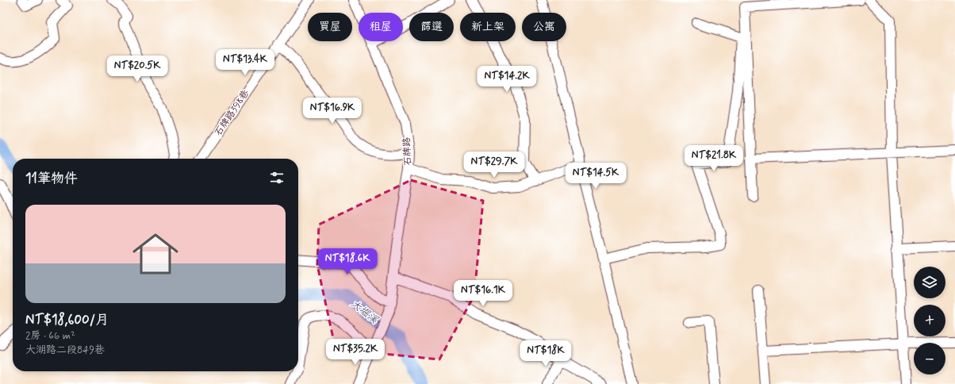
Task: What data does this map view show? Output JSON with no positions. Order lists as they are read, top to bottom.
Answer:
{
  "streets": {
    "street": ["石牌路398巷", "石牌路"]
  },
  "water": ["大堀溪"],
  "page": {
    "chip": [
      "買屋",
      "租屋",
      "篩選",
      "新上架",
      "公寓"
    ],
    "price": [
      "NT$13.4K",
      "NT$20.5K",
      "NT$14.2K",
      "NT$16.9K",
      "NT$21.8K",
      "NT$29.7K",
      "NT$14.5K",
      "NT$18.6K",
      "NT$16.1K",
      "NT$35.2K",
      "NT$18K"
    ],
    "heading": "11筆物件",
    "list": [
      {
        "name": "NT$18,600/月",
        "note": "2房 · 66 m² · 大湖路二段849巷"
      }
    ],
    "map_buttons": ["+", "−"]
  }
}
